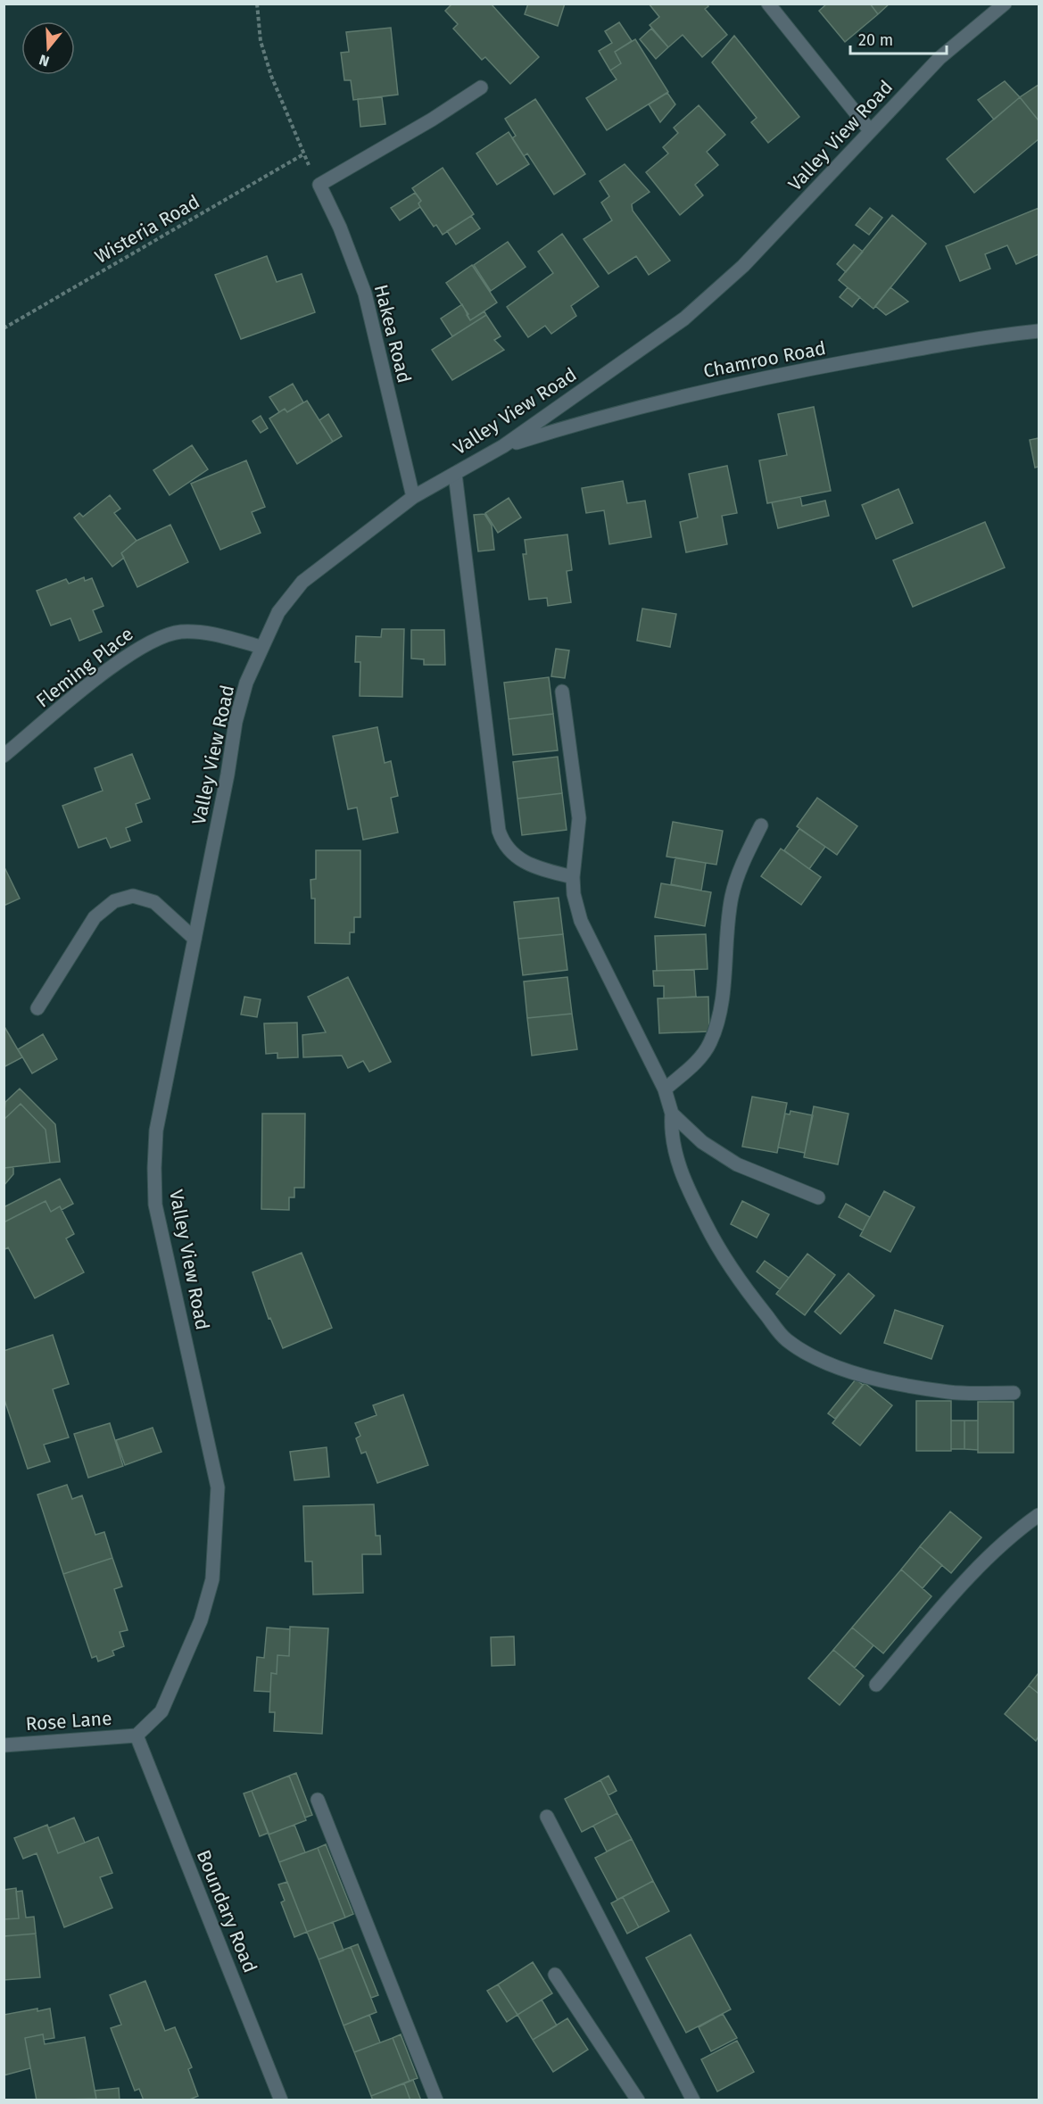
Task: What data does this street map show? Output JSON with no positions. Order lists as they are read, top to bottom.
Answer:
{
  "streets": {
    "street": [
      "Valley View Road",
      "Hakea Road",
      "Chamroo Road",
      "Fleming Place",
      "Rose Lane",
      "Boundary Road"
    ],
    "path": ["Wisteria Road"]
  },
  "crossings": [
    ["Valley View Road", "Hakea Road"],
    ["Valley View Road", "Chamroo Road"],
    ["Valley View Road", "Fleming Place"],
    ["Valley View Road", "Rose Lane"],
    ["Valley View Road", "Boundary Road"],
    ["Rose Lane", "Boundary Road"]
  ],
  "scale_bar": "20 m",
  "north": "bottom"
}
